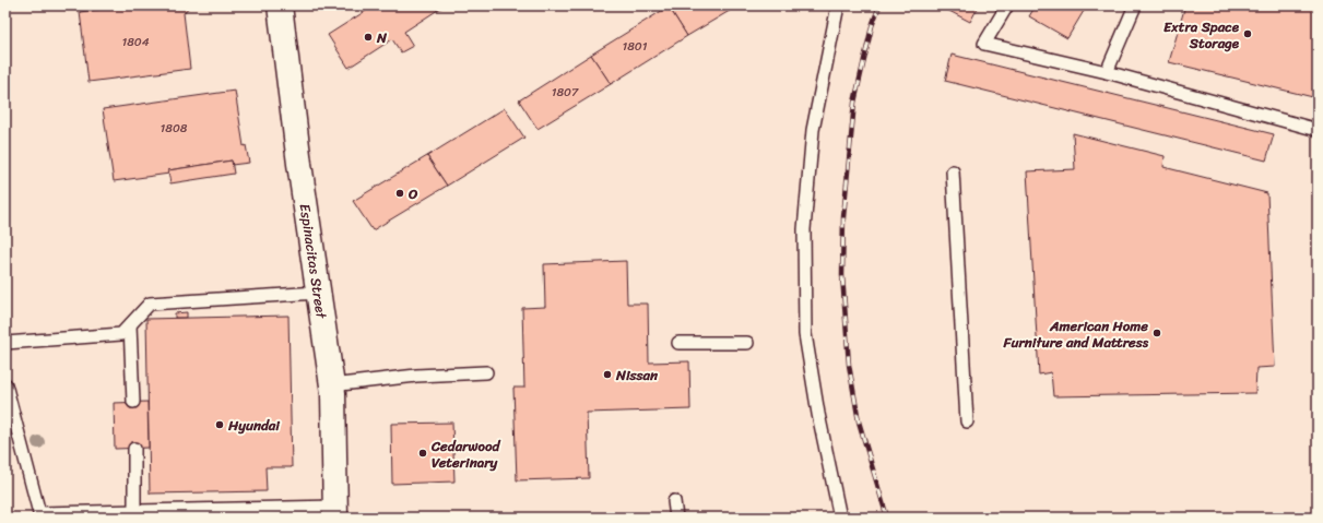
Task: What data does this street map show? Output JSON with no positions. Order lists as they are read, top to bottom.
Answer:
{
  "streets": {
    "street": ["Espinacitas Street"]
  },
  "places": [
    "Extra Space Storage",
    "N",
    "O",
    "American Home Furniture and Mattress",
    "Nissan",
    "Hyundai",
    "Cedarwood Veterinary"
  ],
  "house_numbers": [
    "1804",
    "1801",
    "1807",
    "1808"
  ]
}
